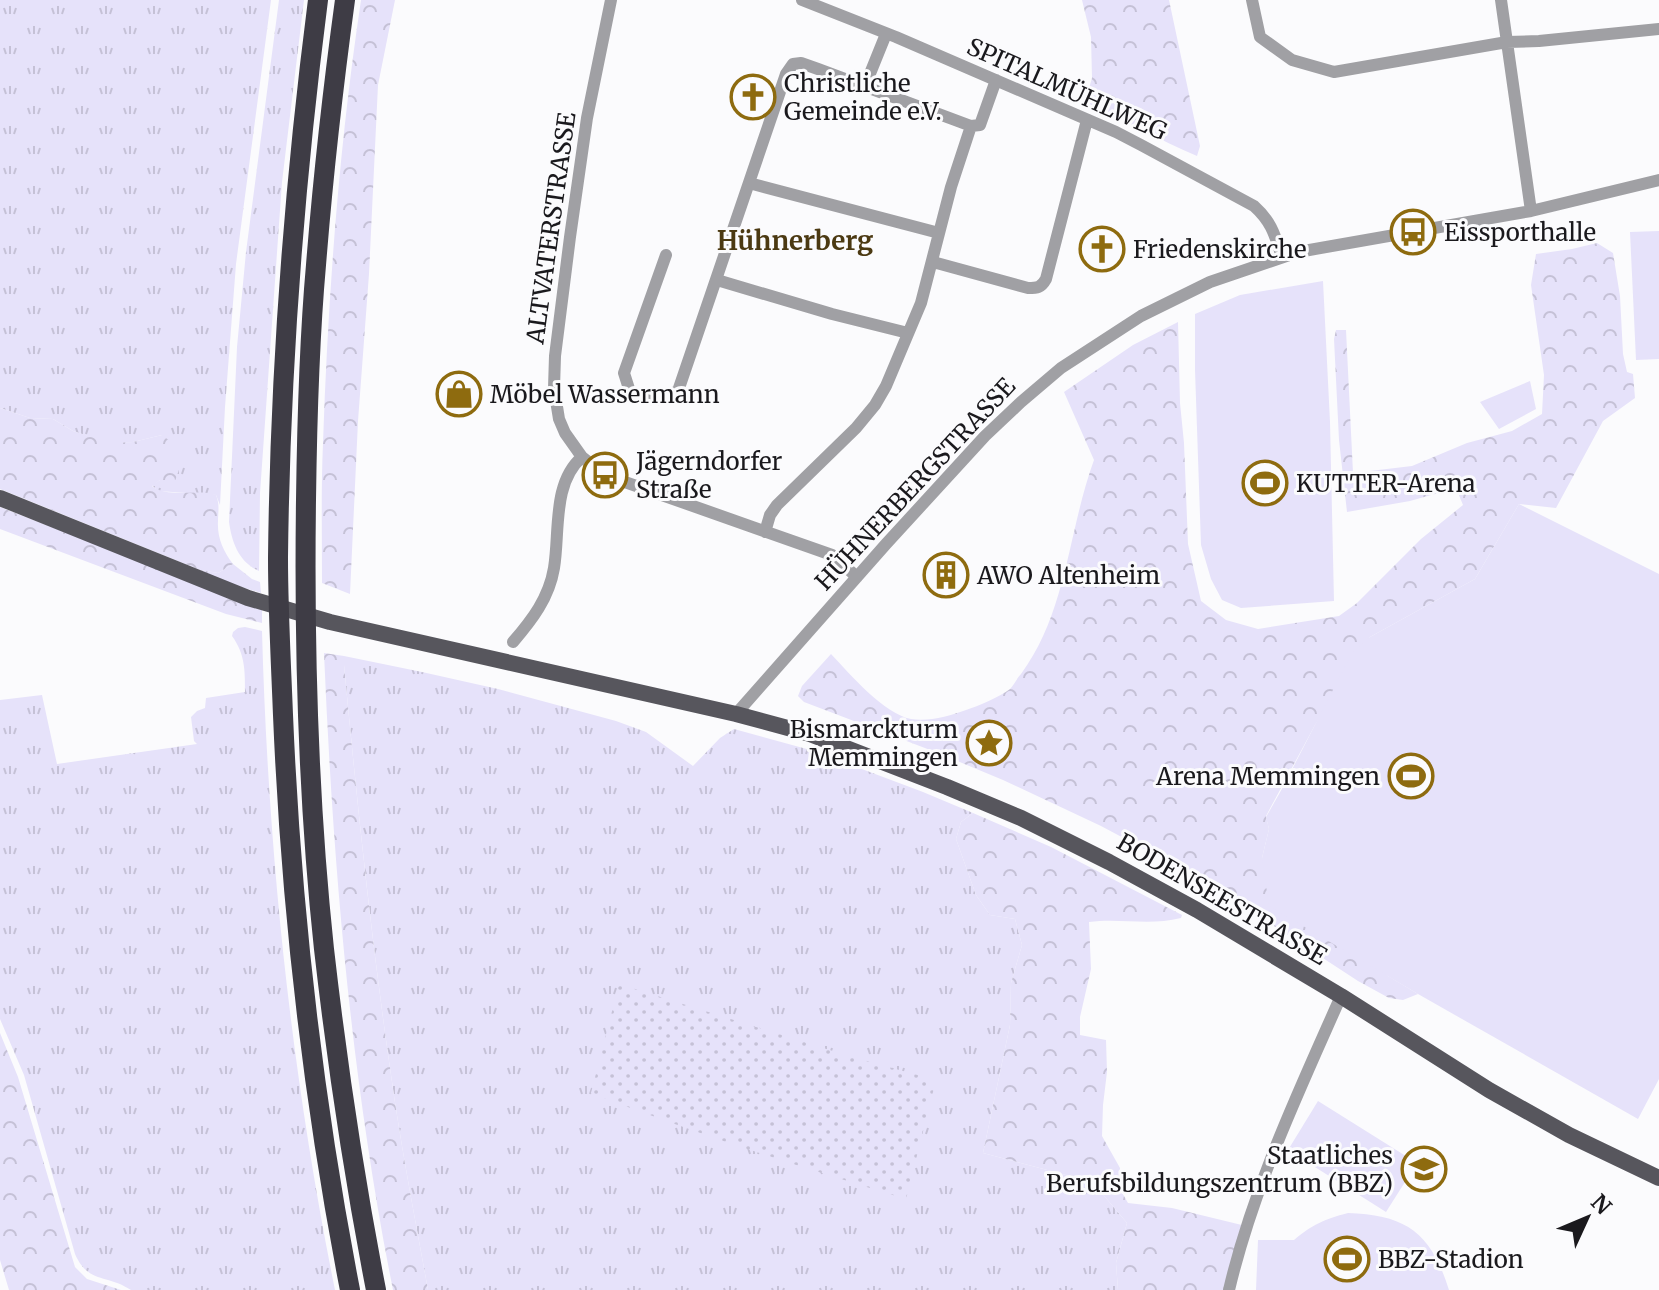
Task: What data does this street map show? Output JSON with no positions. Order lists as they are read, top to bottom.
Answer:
{
  "streets": {
    "main road": ["BODENSEESTRASSE"],
    "street": ["SPITALMÜHLWEG", "ALTVATERSTRASSE", "HÜHNERBERGSTRASSE"]
  },
  "crossings": [
    ["SPITALMÜHLWEG", "HÜHNERBERGSTRASSE"],
    ["HÜHNERBERGSTRASSE", "BODENSEESTRASSE"]
  ],
  "districts": ["Hühnerberg"],
  "places": {
    "church": ["Christliche Gemeinde e.V.", "Friedenskirche"],
    "bus stop": ["Eissporthalle", "Jägerndorfer Straße"],
    "shop": ["Möbel Wassermann"],
    "sports": ["KUTTER-Arena", "Arena Memmingen", "BBZ-Stadion"],
    "building": ["AWO Altenheim"],
    "place": ["Bismarckturm Memmingen"],
    "school or university": ["Staatliches Berufsbildungszentrum (BBZ)"]
  },
  "north": "top right"
}
